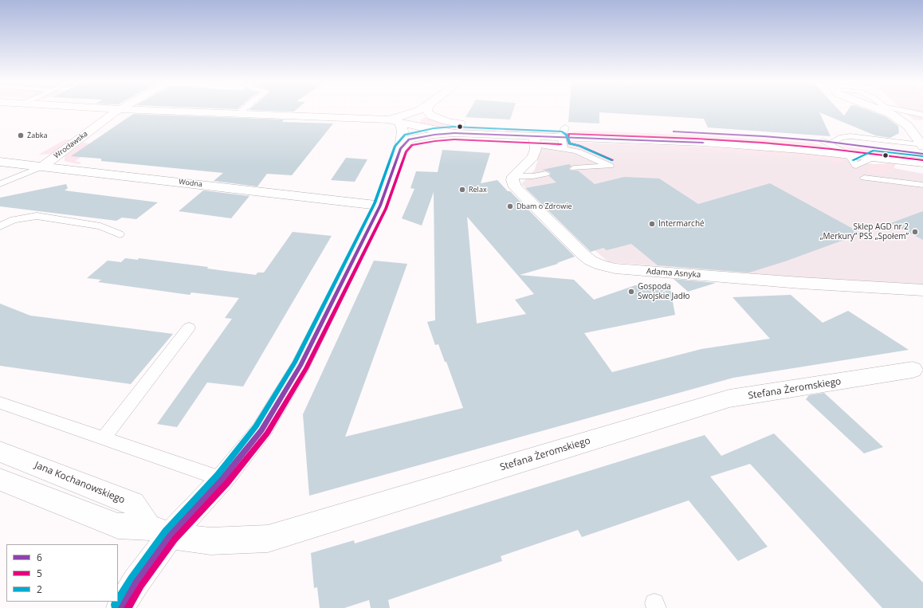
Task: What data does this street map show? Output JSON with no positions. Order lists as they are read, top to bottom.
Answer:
{
  "streets": {
    "street": [
      "Wrocławska",
      "Wodna",
      "Adama Asnyka",
      "Stefana Żeromskiego",
      "Jana Kochanowskiego"
    ]
  },
  "crossings": [
    ["Wrocławska", "Wodna"],
    ["Stefana Żeromskiego", "Jana Kochanowskiego"]
  ],
  "places": [
    "Żabka",
    "Relax",
    "Dbam o Zdrowie",
    "Intermarché",
    "Sklep AGD nr 2 „Merkury” PSS „Społem”",
    "Gospoda Swojskie Jadło"
  ],
  "lines": ["transit line 2", "transit line 6", "transit line 5"],
  "legend": ["6", "5", "2"]
}
